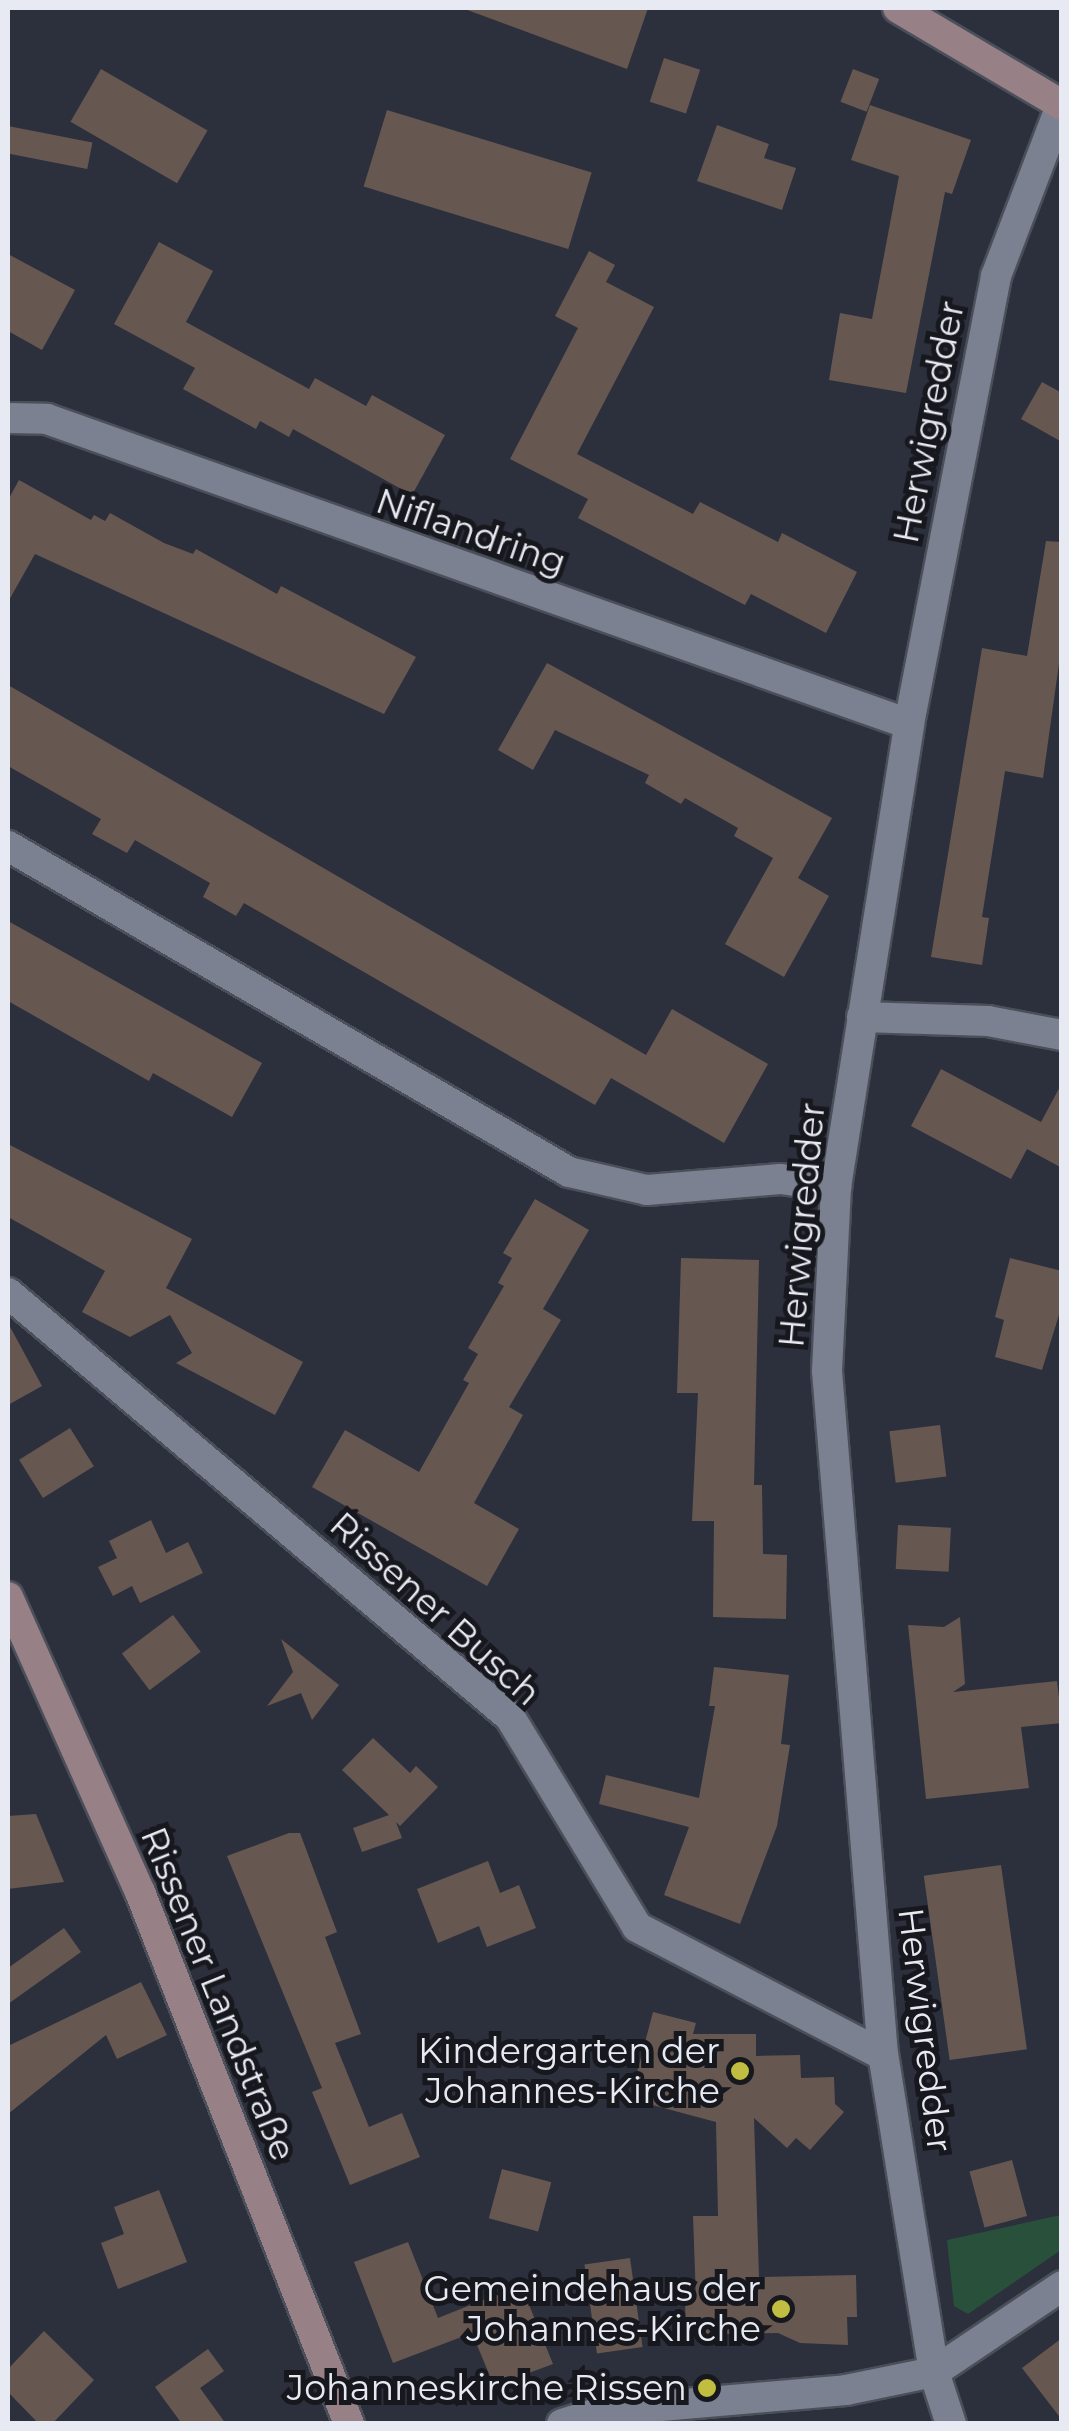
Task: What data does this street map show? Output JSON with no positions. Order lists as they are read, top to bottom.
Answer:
{
  "streets": {
    "street": [
      "Herwigredder",
      "Niflandring",
      "Rissener Busch",
      "Rissener Landstraße"
    ]
  },
  "crossings": [
    ["Herwigredder", "Niflandring"],
    ["Herwigredder", "Rissener Busch"]
  ],
  "places": ["Kindergarten der Johannes-Kirche", "Gemeindehaus der Johannes-Kirche", "Johanneskirche Rissen"]
}
